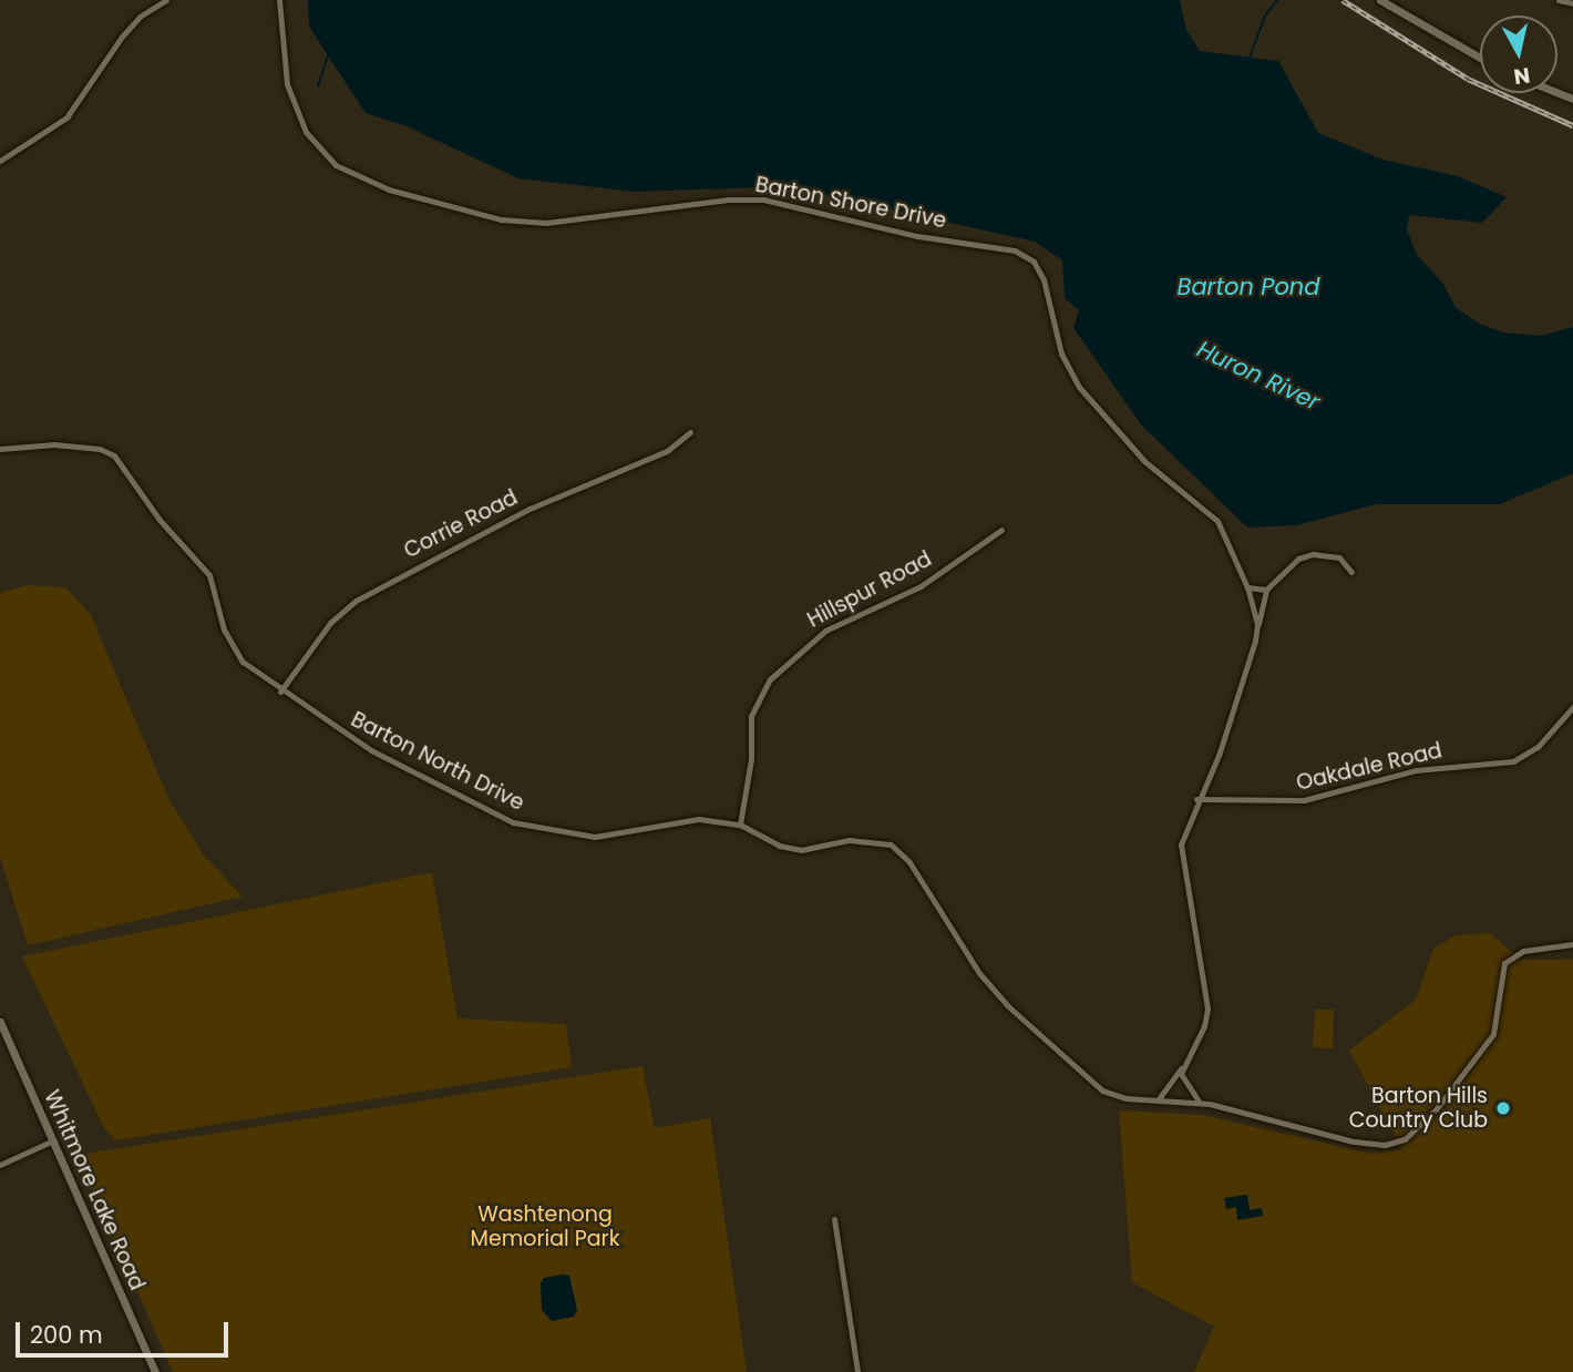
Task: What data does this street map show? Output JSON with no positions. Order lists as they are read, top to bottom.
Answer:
{
  "streets": {
    "street": [
      "Barton Shore Drive",
      "Corrie Road",
      "Hillspur Road",
      "Barton North Drive",
      "Oakdale Road",
      "Whitmore Lake Road"
    ]
  },
  "crossings": [
    ["Corrie Road", "Barton North Drive"],
    ["Hillspur Road", "Barton North Drive"]
  ],
  "water": ["Barton Pond", "Huron River"],
  "parks": ["Washtenong Memorial Park"],
  "places": ["Barton Hills Country Club"],
  "scale_bar": "200 m",
  "north": "bottom"
}
